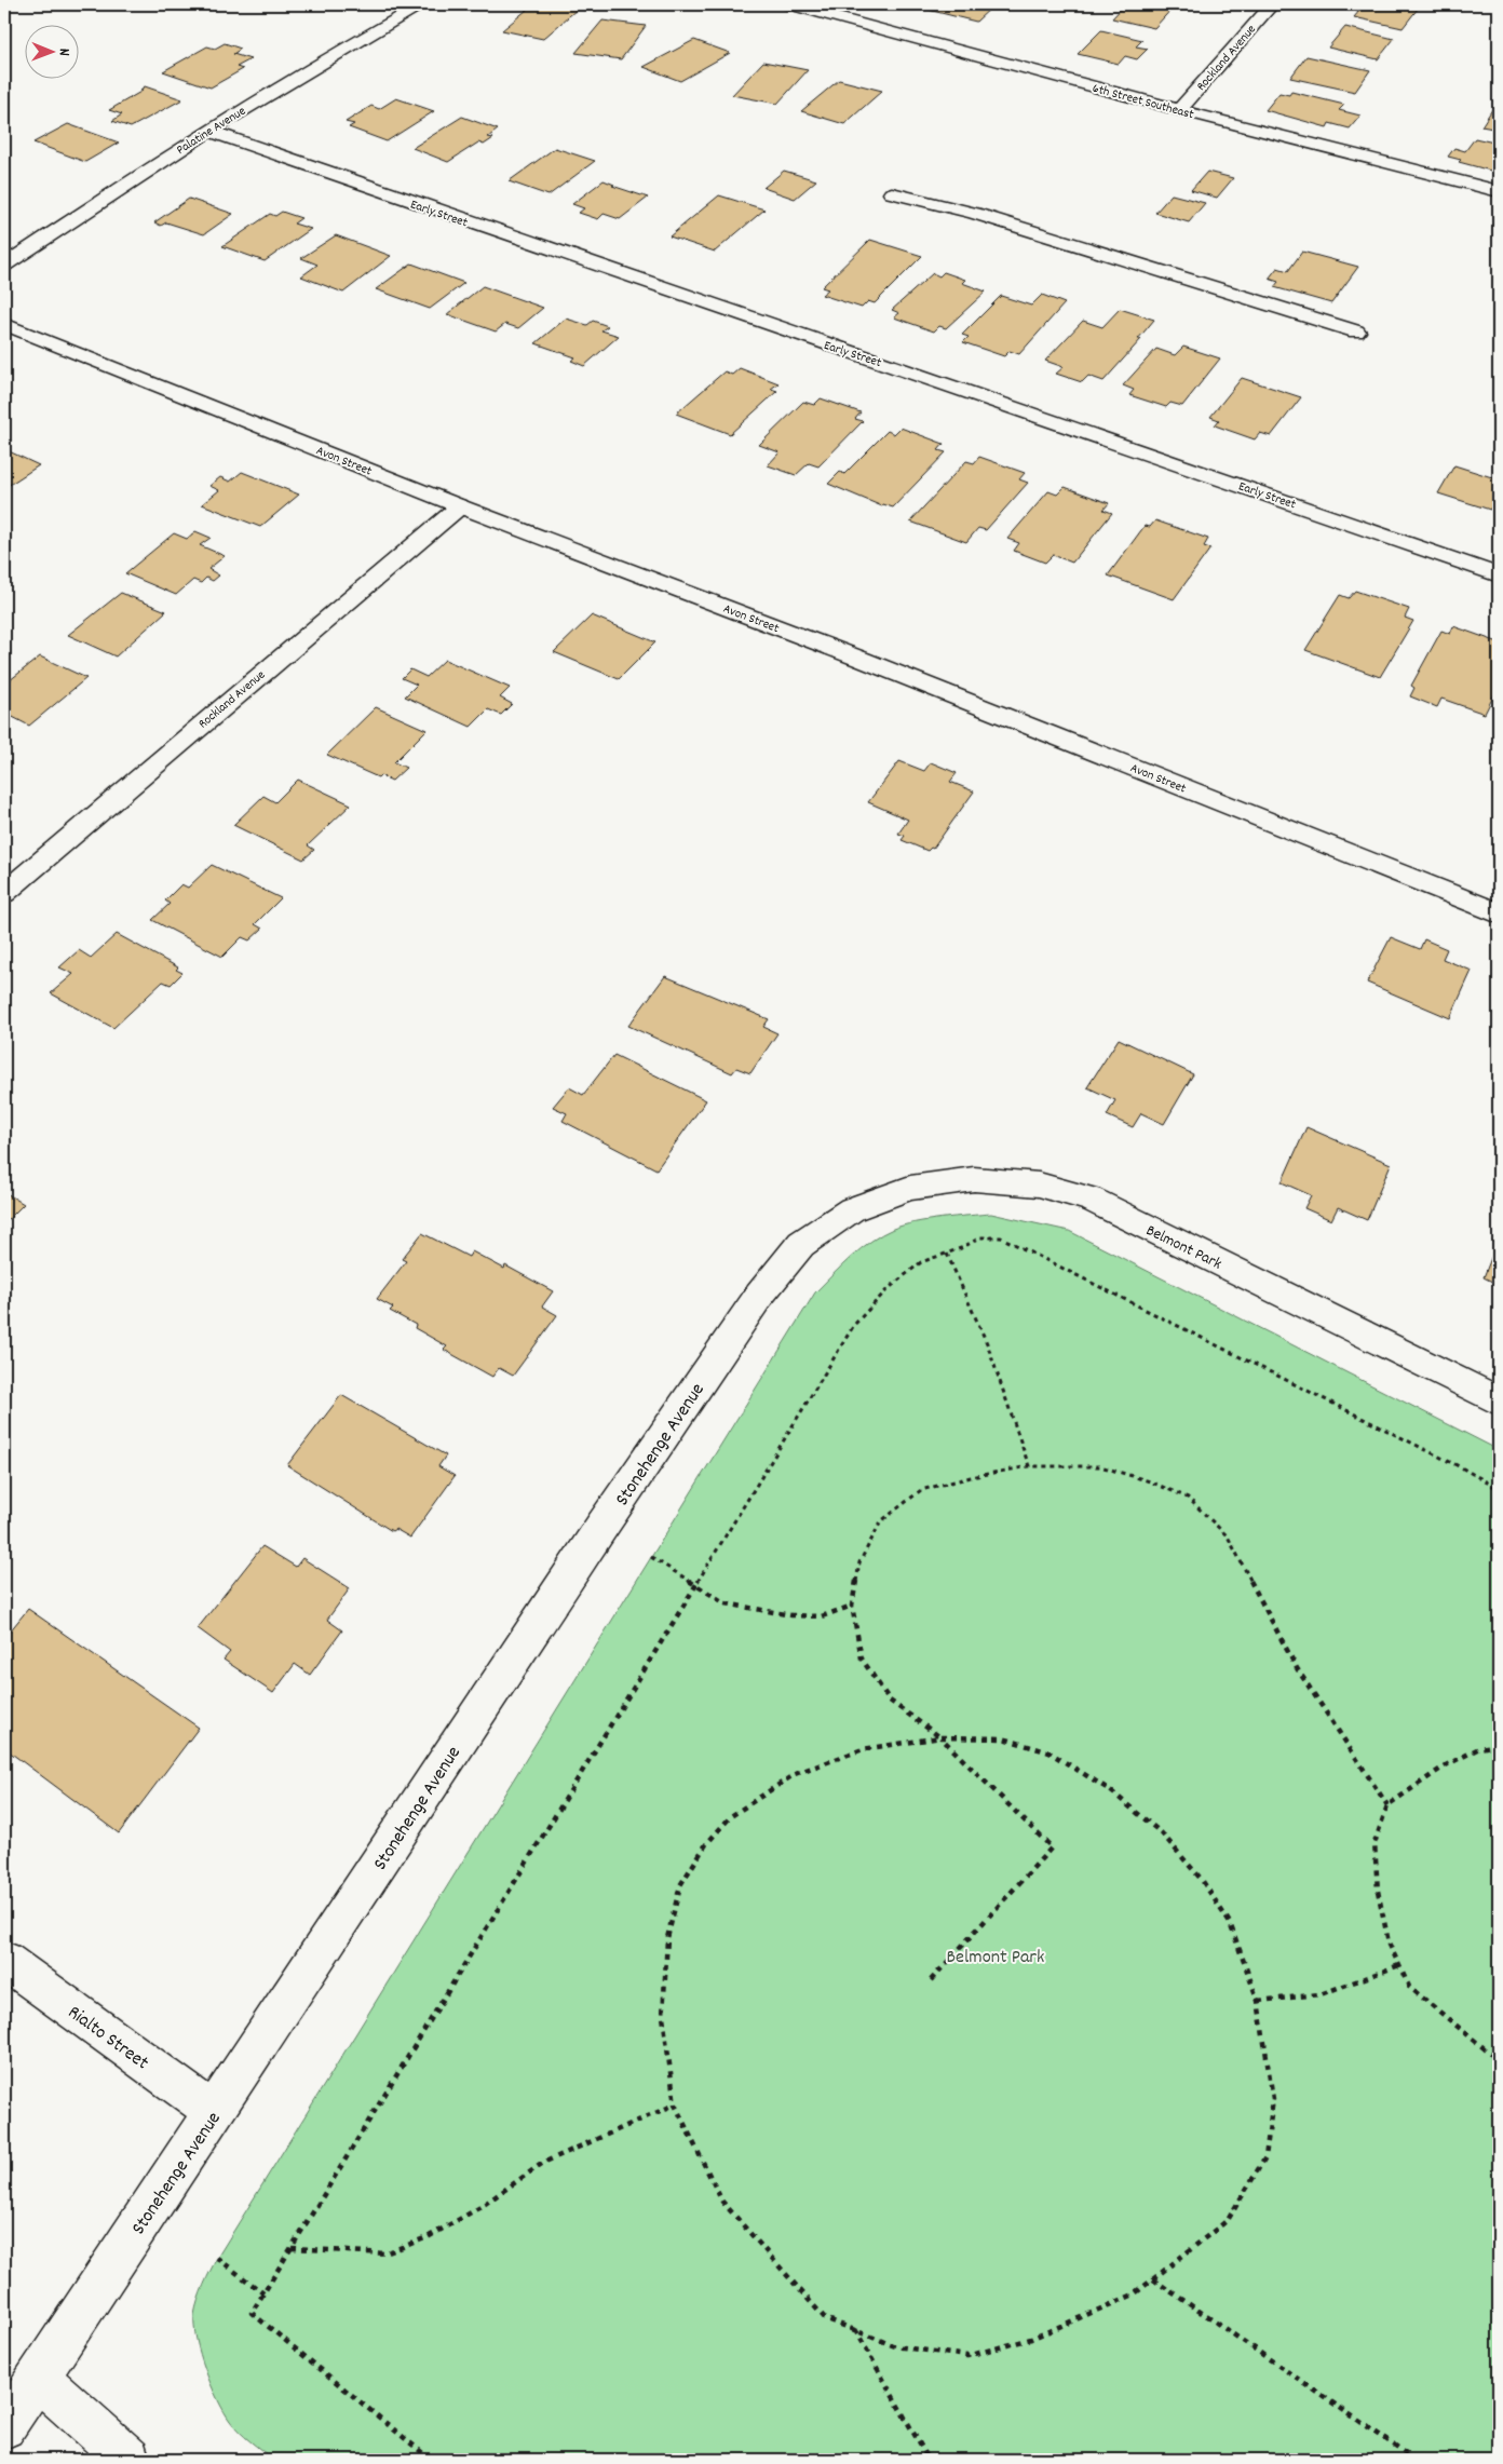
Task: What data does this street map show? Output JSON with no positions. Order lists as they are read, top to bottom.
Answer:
{
  "streets": {
    "street": [
      "Rockland Avenue",
      "6th Street Southeast",
      "Palatine Avenue",
      "Early Street",
      "Avon Street",
      "Belmont Park",
      "Stonehenge Avenue",
      "Rialto Street"
    ]
  },
  "crossings": [
    ["Rockland Avenue", "6th Street Southeast"],
    ["Rockland Avenue", "Avon Street"],
    ["Palatine Avenue", "Early Street"],
    ["Belmont Park", "Stonehenge Avenue"],
    ["Stonehenge Avenue", "Rialto Street"]
  ],
  "parks": ["Belmont Park"],
  "north": "right"
}
